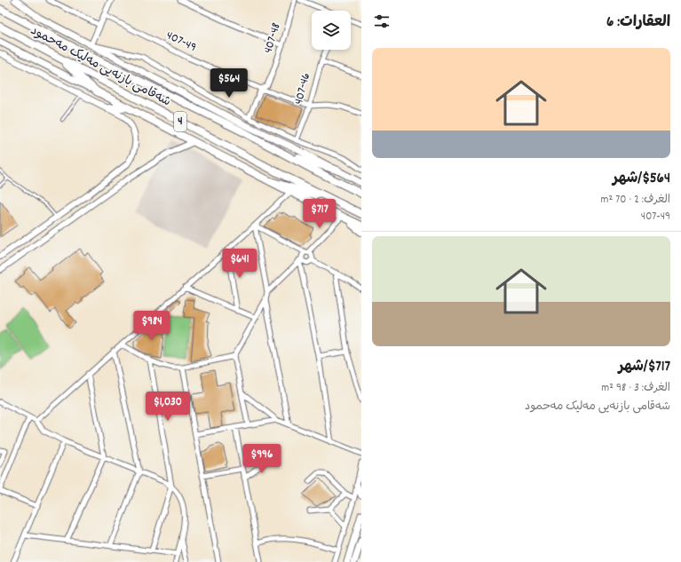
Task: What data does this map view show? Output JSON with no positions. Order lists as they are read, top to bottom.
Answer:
{
  "streets": {
    "main road": ["شەقامی بازنەیی مەلیک مەحمود", "4"],
    "street": ["407-48", "407-49", "407-46"]
  },
  "crossings": [
    ["407-48", "407-49"],
    ["407-49", "407-46"]
  ],
  "page": {
    "heading": "العقارات: 6",
    "list": [
      {
        "name": "$564/شهر",
        "note": "الغرف: 2 · 70 m² · 407-49"
      },
      {
        "name": "$717/شهر",
        "note": "الغرف: 3 · 98 m² · شەقامی بازنەیی مەلیک مەحمود"
      }
    ],
    "price": [
      "$564",
      "$717",
      "$641",
      "$984",
      "$1,030",
      "$996"
    ]
  }
}
